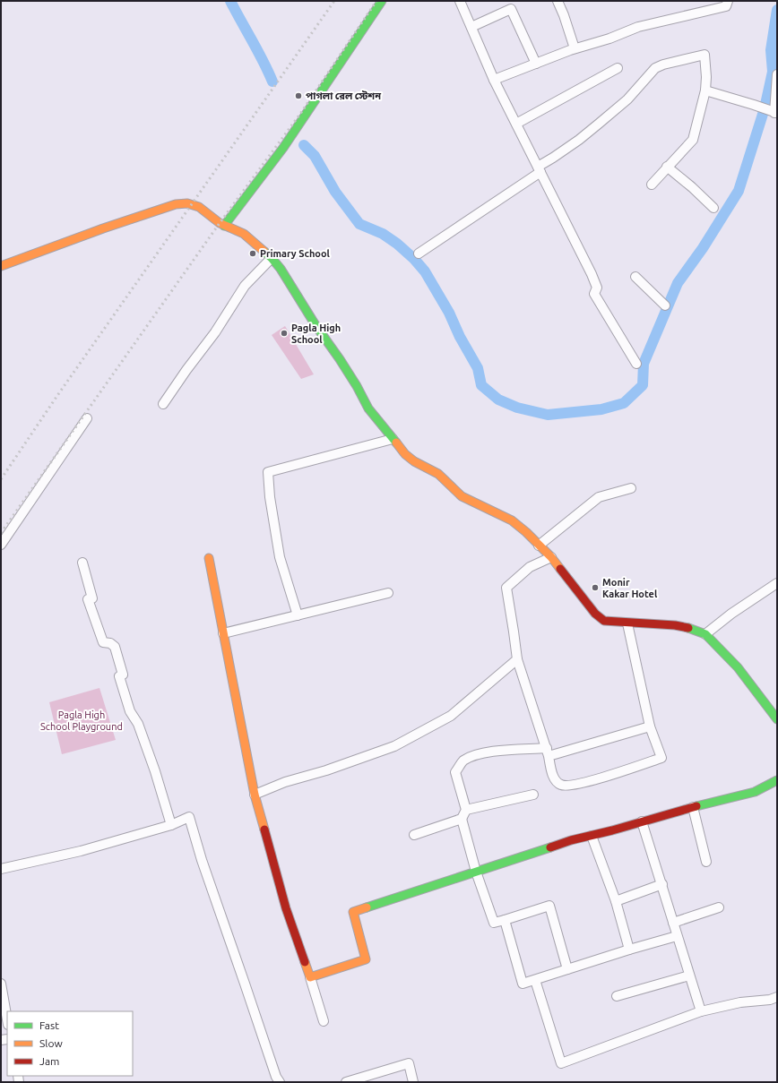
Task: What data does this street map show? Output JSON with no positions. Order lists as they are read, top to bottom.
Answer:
{
  "parks": ["Pagla High School Playground"],
  "places": [
    "পাগলা রেল স্টেশন",
    "Primary School",
    "Pagla High School",
    "Monir Kakar Hotel"
  ],
  "legend": ["Fast", "Slow", "Jam"]
}
